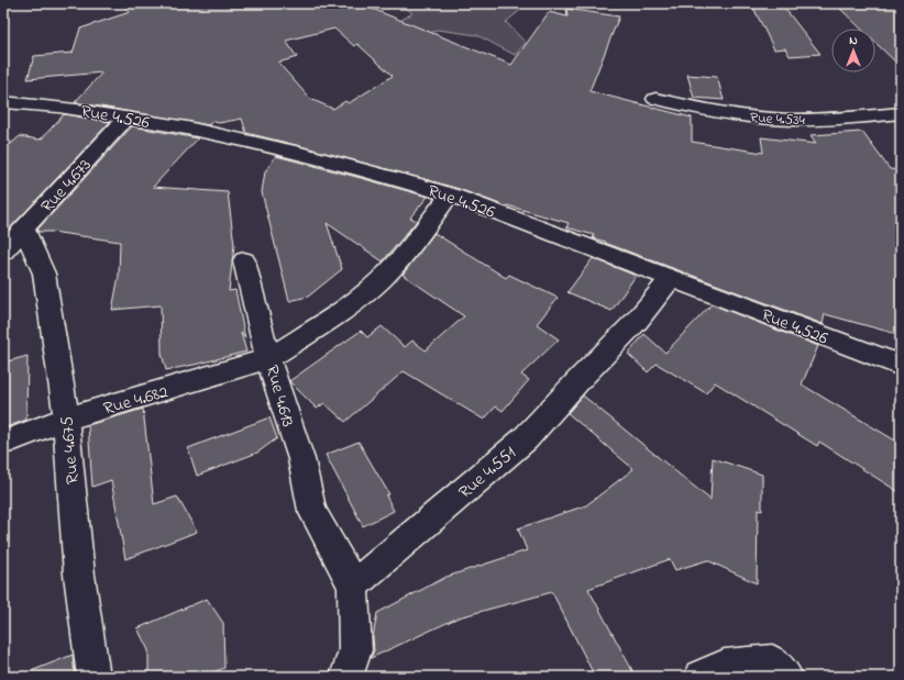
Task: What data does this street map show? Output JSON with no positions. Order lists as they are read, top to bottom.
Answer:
{
  "streets": {
    "street": [
      "Rue 4.526",
      "Rue 4.534",
      "Rue 4.673",
      "Rue 4.613",
      "Rue 4.682",
      "Rue 4.675",
      "Rue 4.551"
    ]
  },
  "crossings": [
    ["Rue 4.526", "Rue 4.673"],
    ["Rue 4.526", "Rue 4.613"],
    ["Rue 4.526", "Rue 4.551"],
    ["Rue 4.673", "Rue 4.675"],
    ["Rue 4.613", "Rue 4.682"],
    ["Rue 4.613", "Rue 4.551"],
    ["Rue 4.682", "Rue 4.675"]
  ],
  "north": "top"
}
